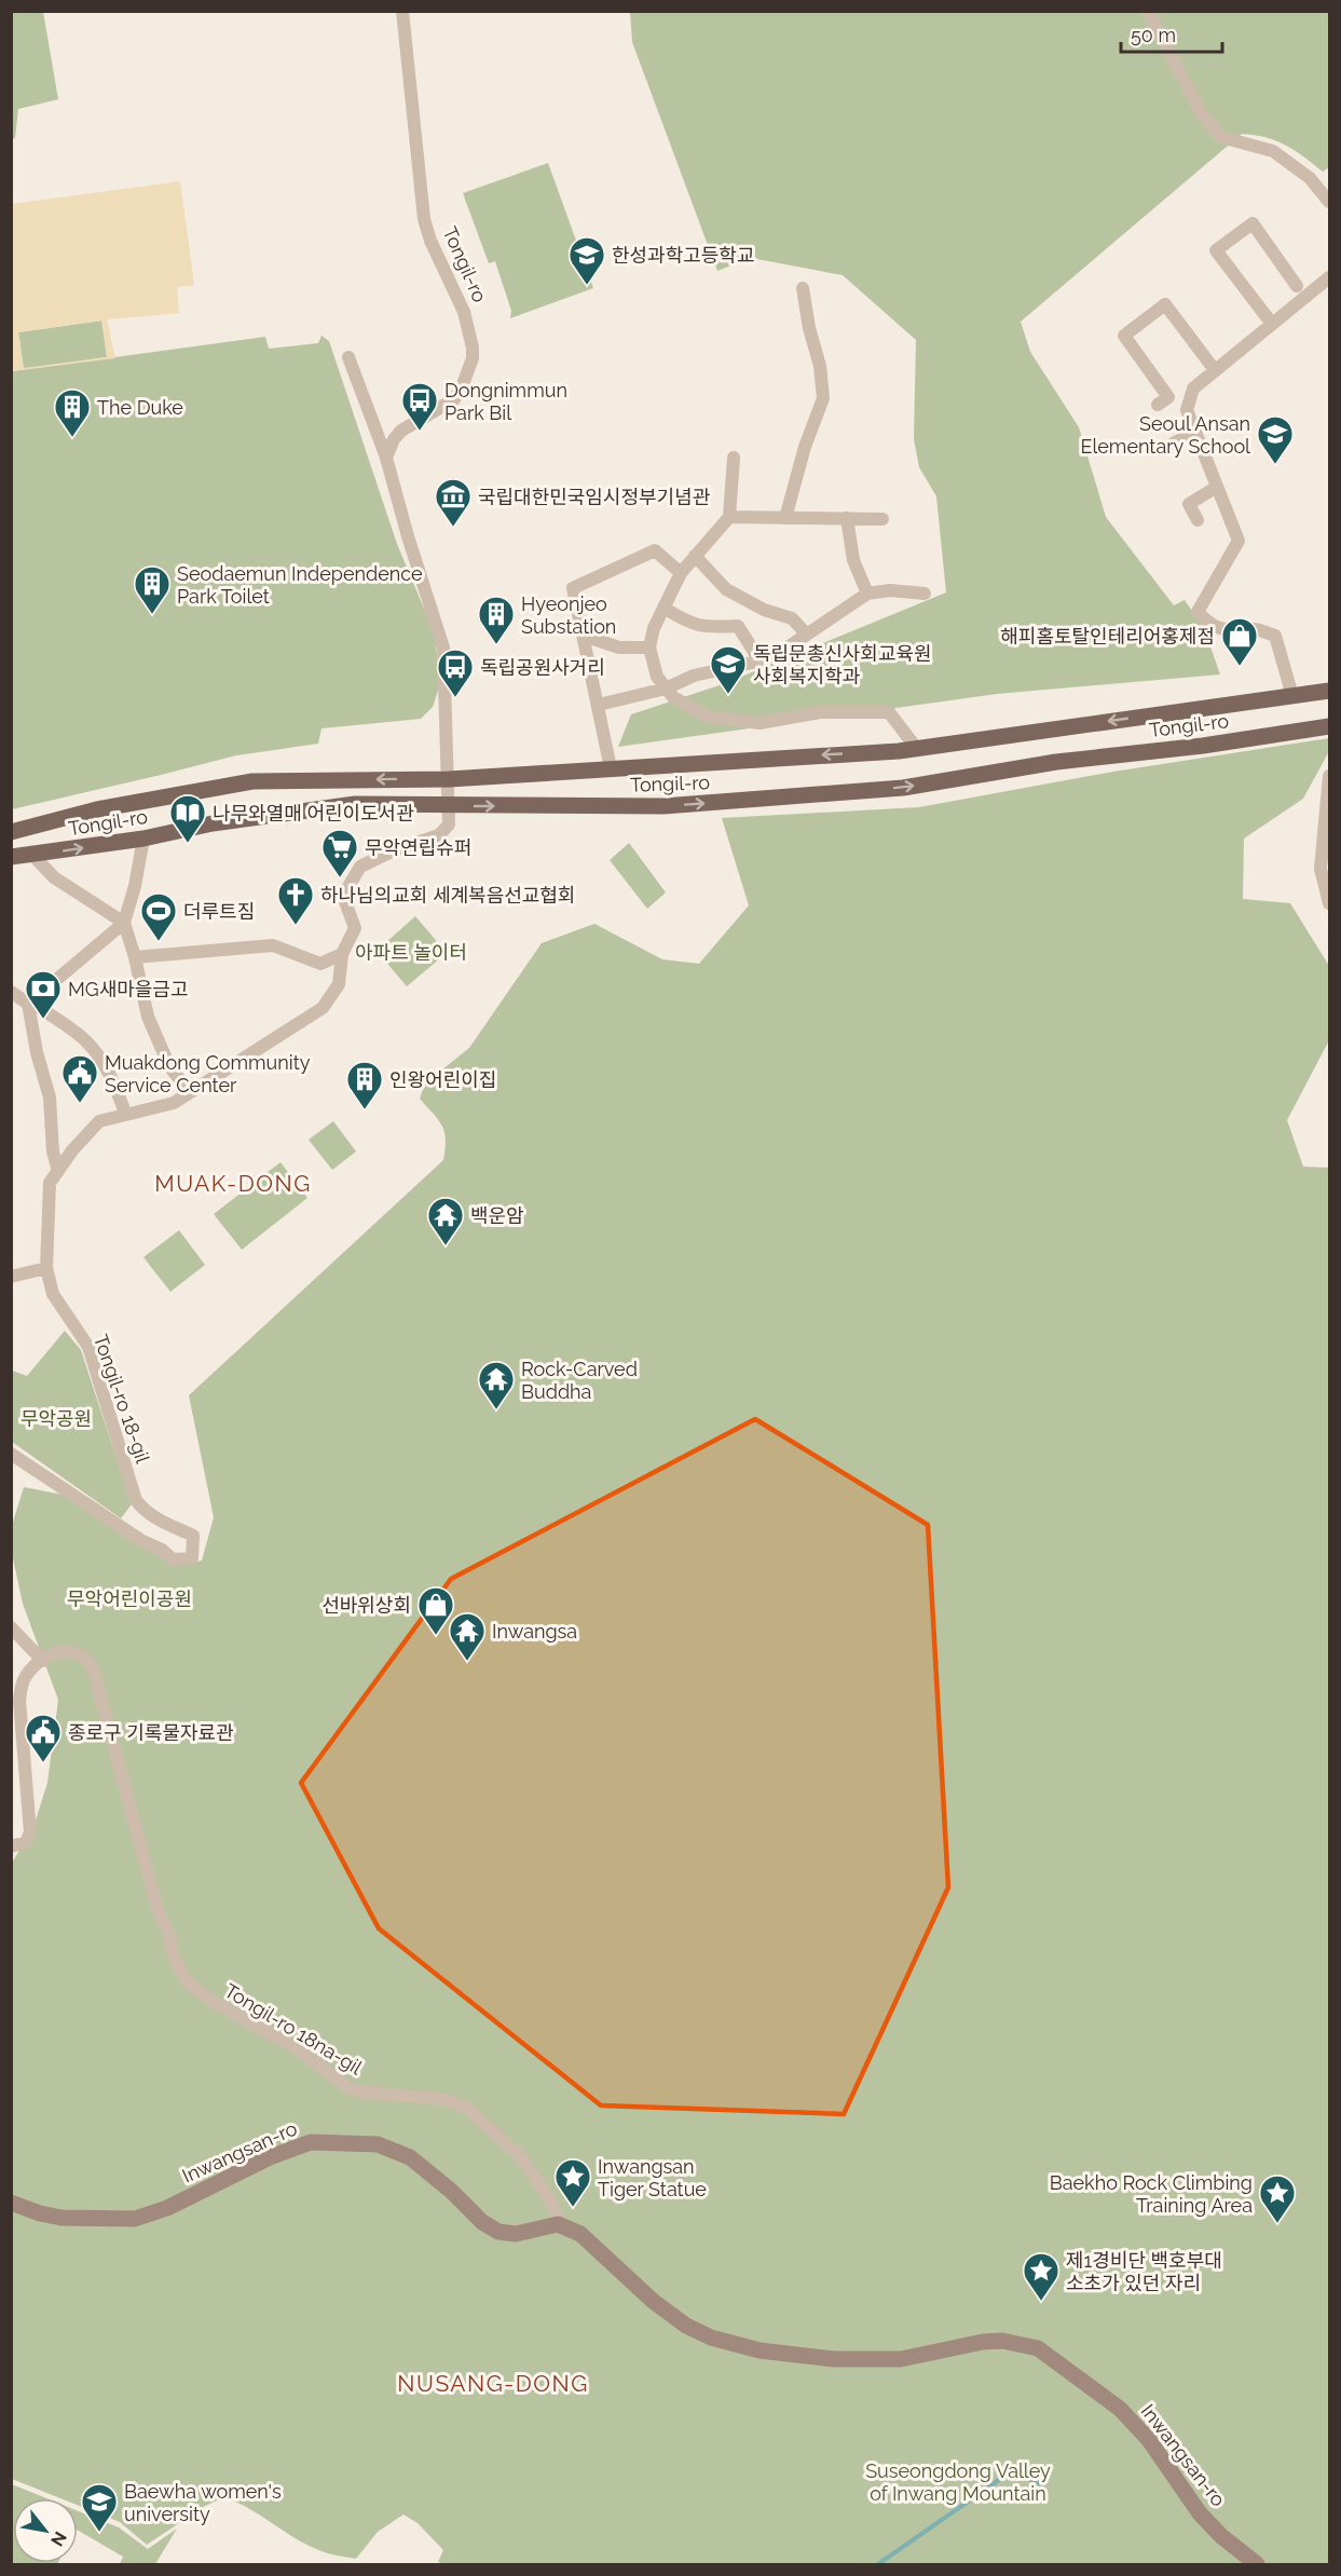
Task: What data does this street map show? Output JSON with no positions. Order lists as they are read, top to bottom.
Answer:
{
  "streets": {
    "main road": ["Tongil-ro"],
    "street": ["Tongil-ro 18-gil", "Tongil-ro 18na-gil", "Inwangsan-ro"]
  },
  "crossings": [
    ["Tongil-ro", "Tongil-ro 18-gil"],
    ["Tongil-ro 18na-gil", "Inwangsan-ro"]
  ],
  "districts": ["MUAK-DONG", "NUSANG-DONG"],
  "parks": [
    "아파트 놀이터",
    "무악공원",
    "무악어린이공원",
    "Suseongdong Valley of Inwang Mountain"
  ],
  "places": {
    "school or university": [
      "한성과학고등학교",
      "Seoul Ansan Elementary School",
      "독립문총신사회교육원 사회복지학과",
      "Baewha women's university"
    ],
    "bus stop": ["Dongnimmun Park Bil", "독립공원사거리"],
    "building": [
      "The Duke",
      "Seodaemun Independence Park Toilet",
      "Hyeonjeo Substation",
      "인왕어린이집"
    ],
    "museum": ["국립대한민국임시정부기념관"],
    "shop": ["해피홈토탈인테리어홍제점", "선바위상회"],
    "library": ["나무와열매 어린이도서관"],
    "supermarket": ["무악연립슈퍼"],
    "church": ["하나님의교회 세계복음선교협회"],
    "sports": ["더루트짐"],
    "bank": ["MG새마을금고"],
    "public building": ["Muakdong Community Service Center", "종로구 기록물자료관"],
    "temple": ["백운암", "Rock-Carved Buddha", "Inwangsa"],
    "place": ["Inwangsan Tiger Statue", "Baekho Rock Climbing Training Area", "제1경비단 백호부대 소초가 있던 자리"]
  },
  "scale_bar": "50 m",
  "north": "bottom right"
}
